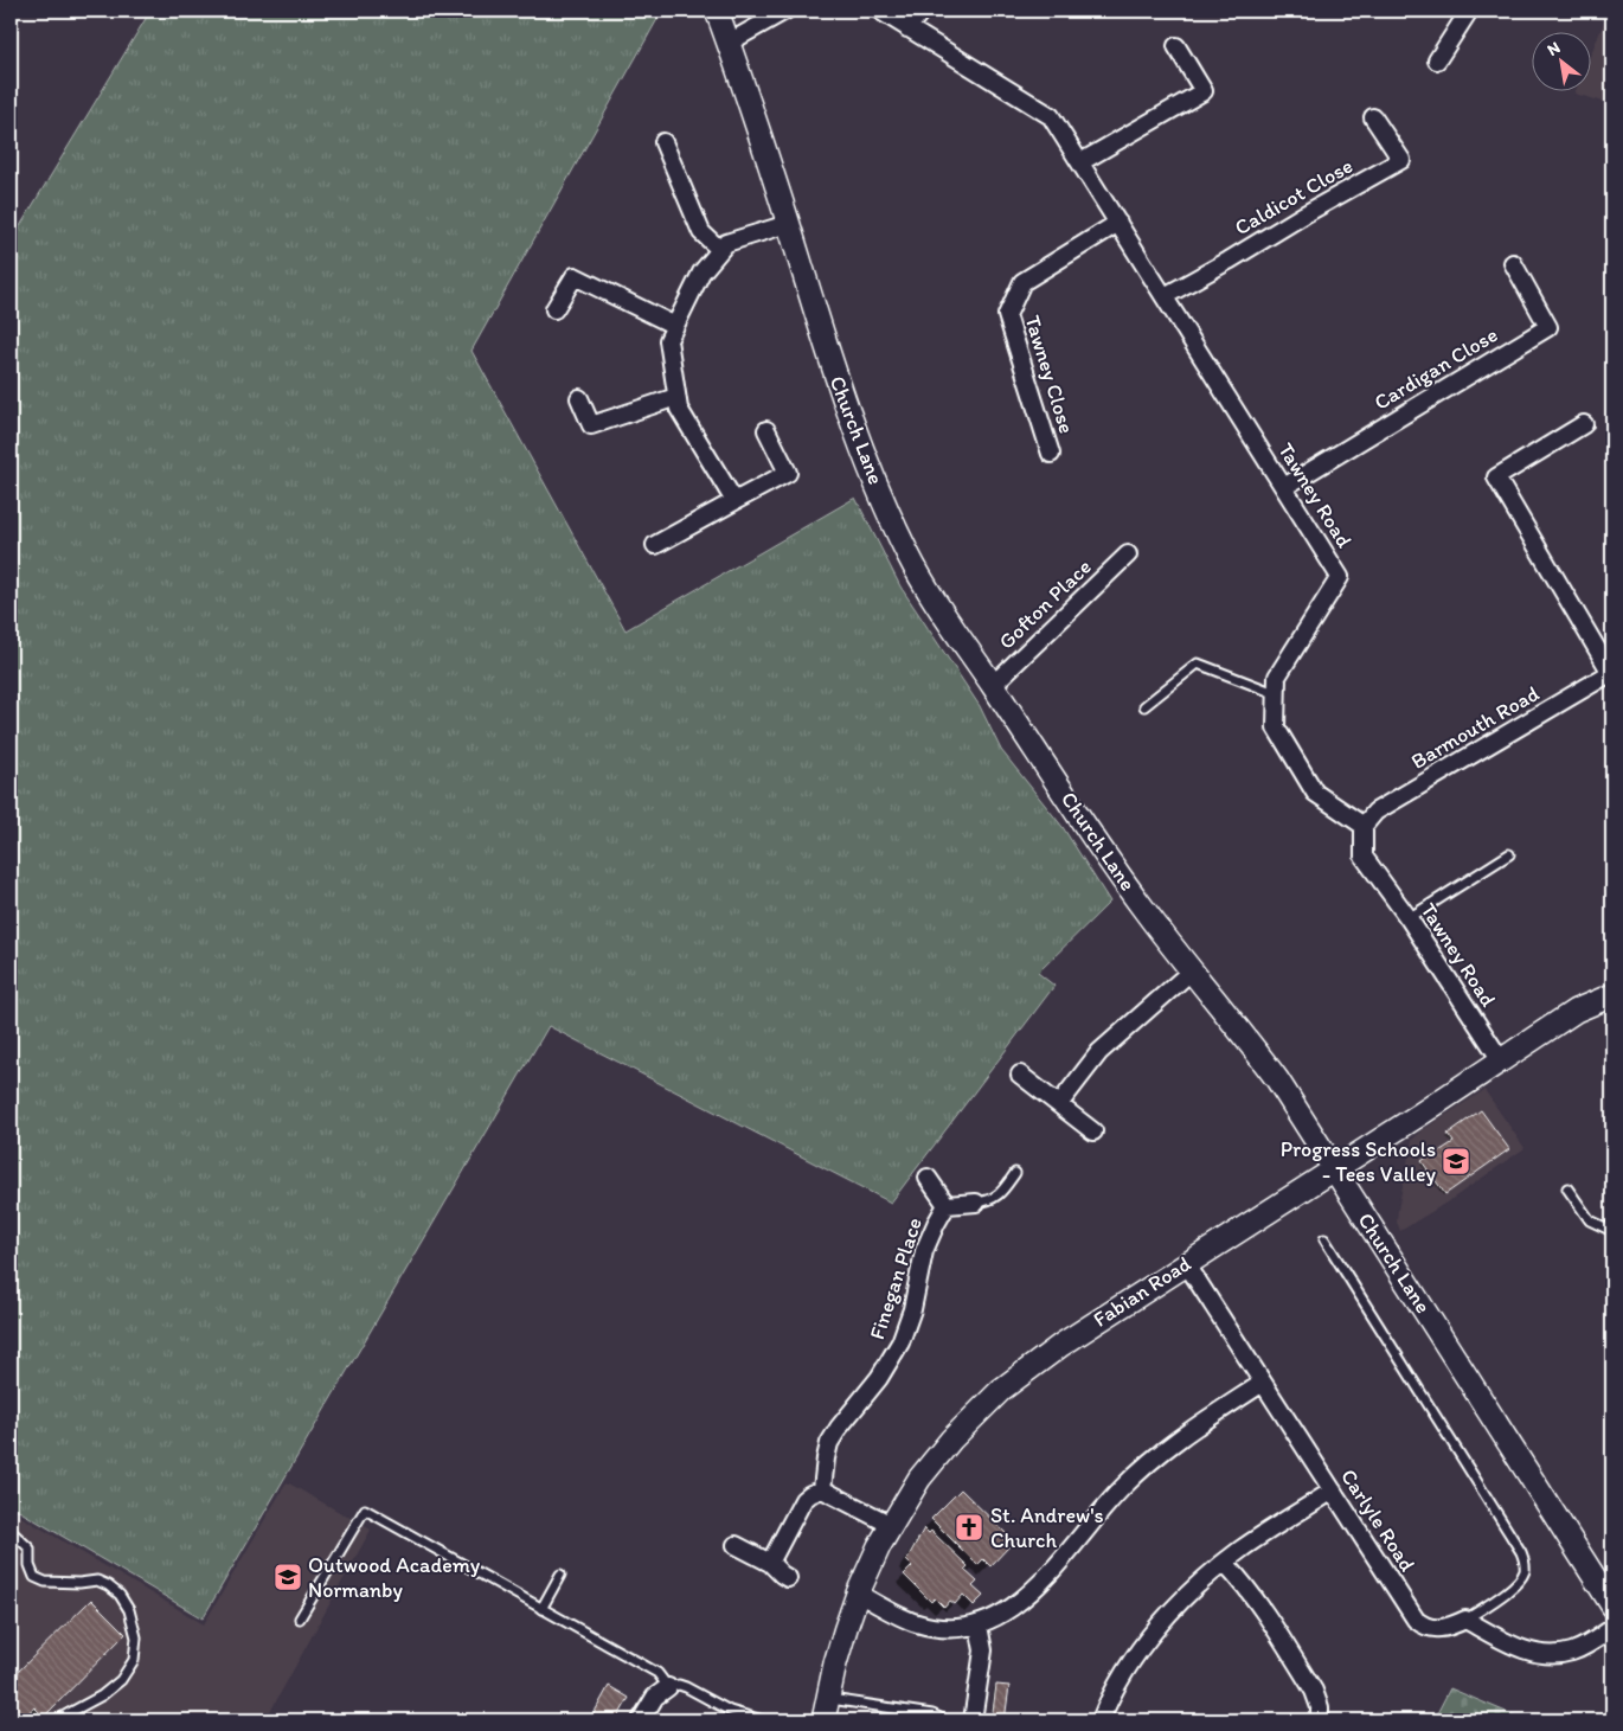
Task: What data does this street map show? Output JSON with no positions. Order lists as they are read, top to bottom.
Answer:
{
  "streets": {
    "street": [
      "Caldicot Close",
      "Cardigan Close",
      "Tawney Close",
      "Church Lane",
      "Tawney Road",
      "Gofton Place",
      "Barmouth Road",
      "Finegan Place",
      "Fabian Road",
      "Carlyle Road"
    ]
  },
  "crossings": [
    ["Caldicot Close", "Tawney Road"],
    ["Cardigan Close", "Tawney Road"],
    ["Tawney Close", "Tawney Road"],
    ["Church Lane", "Gofton Place"],
    ["Church Lane", "Fabian Road"],
    ["Tawney Road", "Barmouth Road"],
    ["Tawney Road", "Fabian Road"],
    ["Fabian Road", "Carlyle Road"]
  ],
  "places": {
    "school or university": ["Progress Schools - Tees Valley", "Outwood Academy Normanby"],
    "church": ["St. Andrew's Church"]
  },
  "north": "top left"
}
